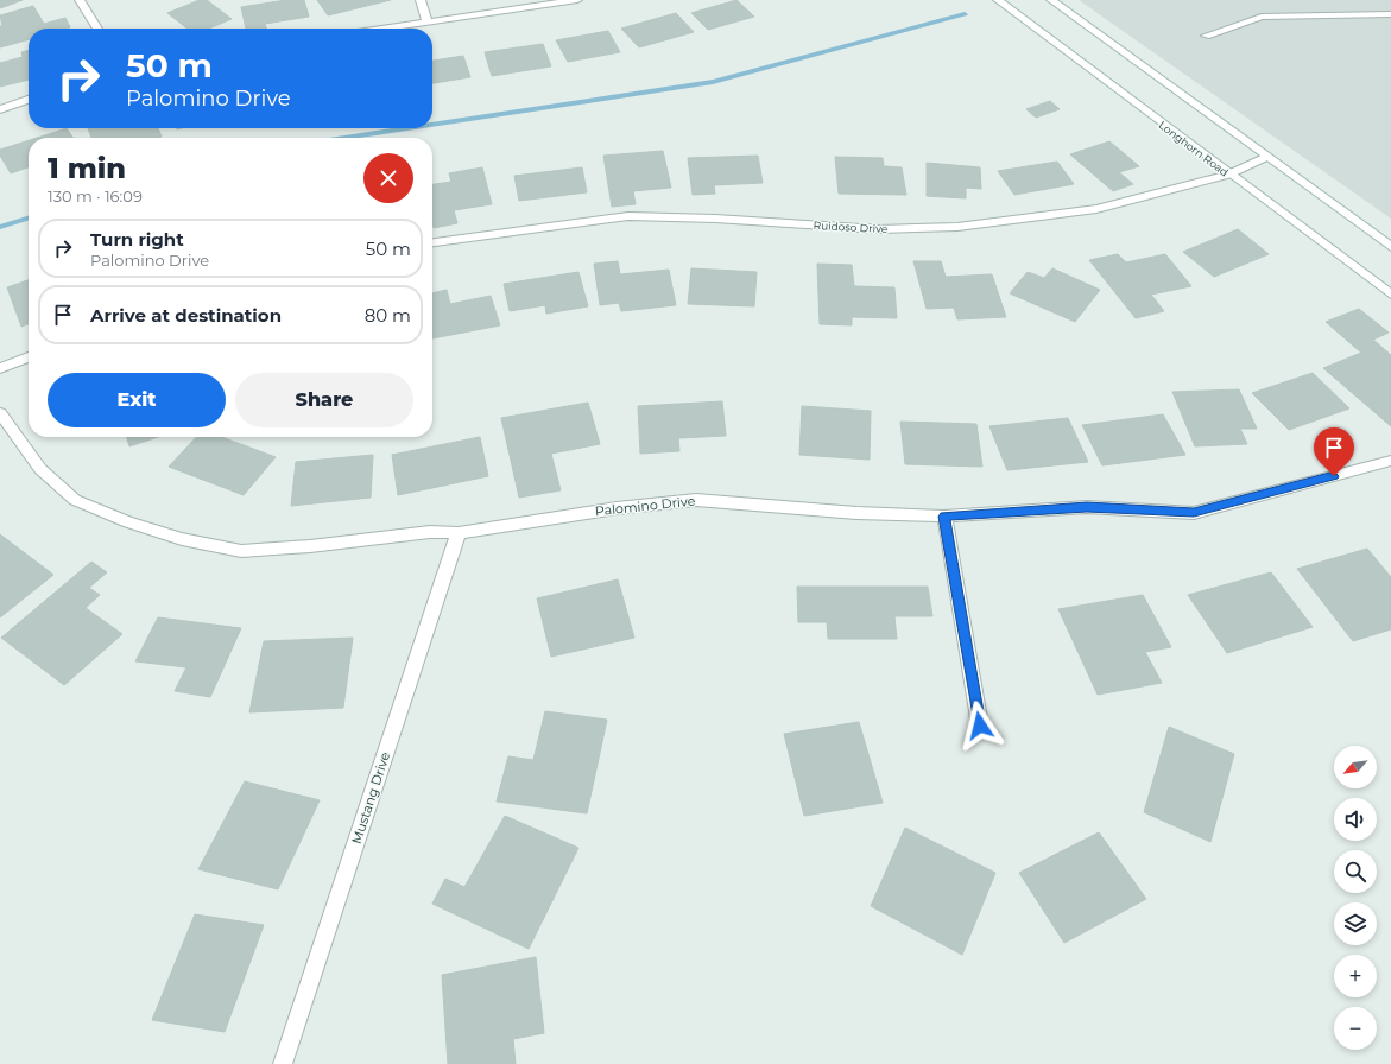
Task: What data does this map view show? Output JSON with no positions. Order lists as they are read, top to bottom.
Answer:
{
  "streets": {
    "street": [
      "Longhorn Road",
      "Ruidoso Drive",
      "Palomino Drive",
      "Mustang Drive"
    ]
  },
  "crossings": [
    ["Longhorn Road", "Ruidoso Drive"],
    ["Palomino Drive", "Mustang Drive"]
  ],
  "north": "bottom left",
  "page": {
    "turn": ["50 m", "Palomino Drive"],
    "heading": ["1 min", "130 m · 16:09"],
    "list": [
      {
        "name": "Turn right",
        "note": "Palomino Drive",
        "value": "50 m"
      },
      {
        "name": "Arrive at destination",
        "value": "80 m"
      }
    ],
    "buttons": ["Exit", "Share"],
    "map_buttons": ["+", "−"]
  }
}
